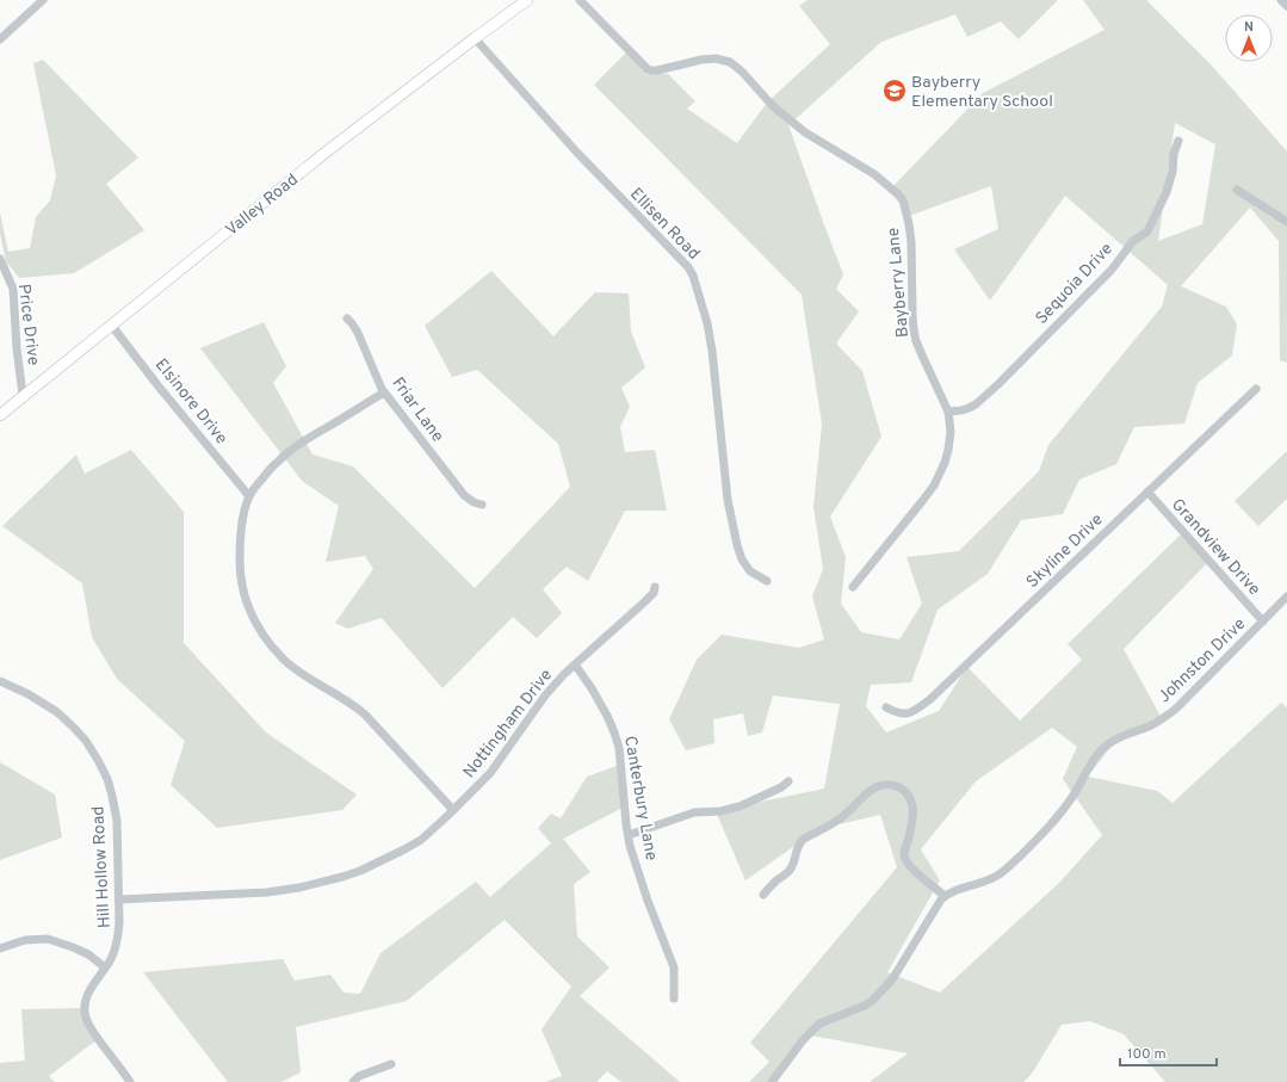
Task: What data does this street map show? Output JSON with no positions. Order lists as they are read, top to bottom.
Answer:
{
  "streets": {
    "main road": ["Valley Road"],
    "street": [
      "Ellisen Road",
      "Bayberry Lane",
      "Sequoia Drive",
      "Price Drive",
      "Elsinore Drive",
      "Friar Lane",
      "Grandview Drive",
      "Skyline Drive",
      "Johnston Drive",
      "Nottingham Drive",
      "Canterbury Lane",
      "Hill Hollow Road"
    ]
  },
  "crossings": [
    ["Valley Road", "Ellisen Road"],
    ["Valley Road", "Price Drive"],
    ["Valley Road", "Elsinore Drive"],
    ["Bayberry Lane", "Sequoia Drive"],
    ["Grandview Drive", "Skyline Drive"],
    ["Grandview Drive", "Johnston Drive"],
    ["Nottingham Drive", "Canterbury Lane"],
    ["Nottingham Drive", "Hill Hollow Road"]
  ],
  "places": {
    "school or university": ["Bayberry Elementary School"]
  },
  "scale_bar": "100 m",
  "north": "top"
}
